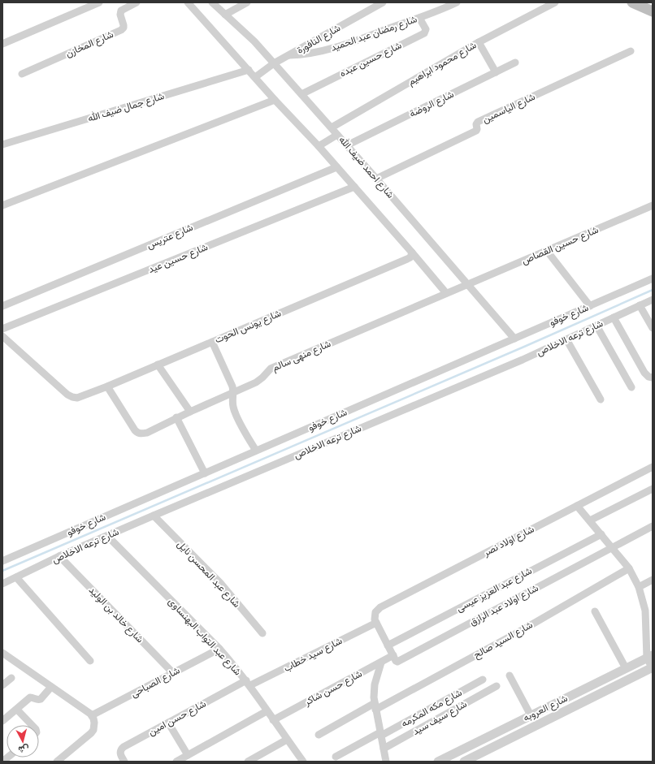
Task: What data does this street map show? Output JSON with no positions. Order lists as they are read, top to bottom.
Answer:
{
  "streets": {
    "street": [
      "شارع رمضان عبد الحميد",
      "شارع النافورة",
      "شارع المخازن",
      "شارع حسين عبده",
      "شارع محمود ابراهيم",
      "شارع الروضة",
      "شارع جمال ضيف الله",
      "شارع الياسمين",
      "شارع احمد ضيف الله",
      "شارع عتريس",
      "شارع حسين القصاص",
      "شارع حسين عيد",
      "شارع خوفو",
      "شارع يونس الحوت",
      "شارع ترعه الاخلاص",
      "شارع منهى سالم",
      "شارع اولاد نصر",
      "شارع عبد المحسن نايل",
      "شارع عبد العزيز عيسى",
      "شارع اولاد عبد الرازق",
      "شارع خالد بن الوليد",
      "شارع عبد التواب البهنساوى",
      "شارع السيد صالح",
      "شارع سيد خطاب",
      "شارع الصباحى",
      "شارع حسن شاكر",
      "شارع مكه المكرمه",
      "شارع العروبه",
      "شارع حسن امين",
      "شارع سيف سيد"
    ]
  },
  "crossings": [
    ["شارع رمضان عبد الحميد", "شارع النافورة"],
    ["شارع رمضان عبد الحميد", "شارع حسين عبده"],
    ["شارع النافورة", "شارع احمد ضيف الله"],
    ["شارع حسين عبده", "شارع احمد ضيف الله"],
    ["شارع محمود ابراهيم", "شارع احمد ضيف الله"],
    ["شارع الروضة", "شارع احمد ضيف الله"],
    ["شارع الياسمين", "شارع احمد ضيف الله"],
    ["شارع احمد ضيف الله", "شارع حسين القصاص"],
    ["شارع احمد ضيف الله", "شارع خوفو"],
    ["شارع احمد ضيف الله", "شارع منهى سالم"],
    ["شارع حسين القصاص", "شارع منهى سالم"],
    ["شارع يونس الحوت", "شارع منهى سالم"],
    ["شارع ترعه الاخلاص", "شارع عبد المحسن نايل"],
    ["شارع ترعه الاخلاص", "شارع خالد بن الوليد"],
    ["شارع ترعه الاخلاص", "شارع عبد التواب البهنساوى"],
    ["شارع اولاد نصر", "شارع سيد خطاب"],
    ["شارع اولاد عبد الرازق", "شارع حسن شاكر"],
    ["شارع خالد بن الوليد", "شارع الصباحى"],
    ["شارع عبد التواب البهنساوى", "شارع سيد خطاب"],
    ["شارع عبد التواب البهنساوى", "شارع الصباحى"],
    ["شارع عبد التواب البهنساوى", "شارع حسن شاكر"],
    ["شارع عبد التواب البهنساوى", "شارع حسن امين"],
    ["شارع سيد خطاب", "شارع حسن امين"]
  ],
  "north": "bottom"
}
